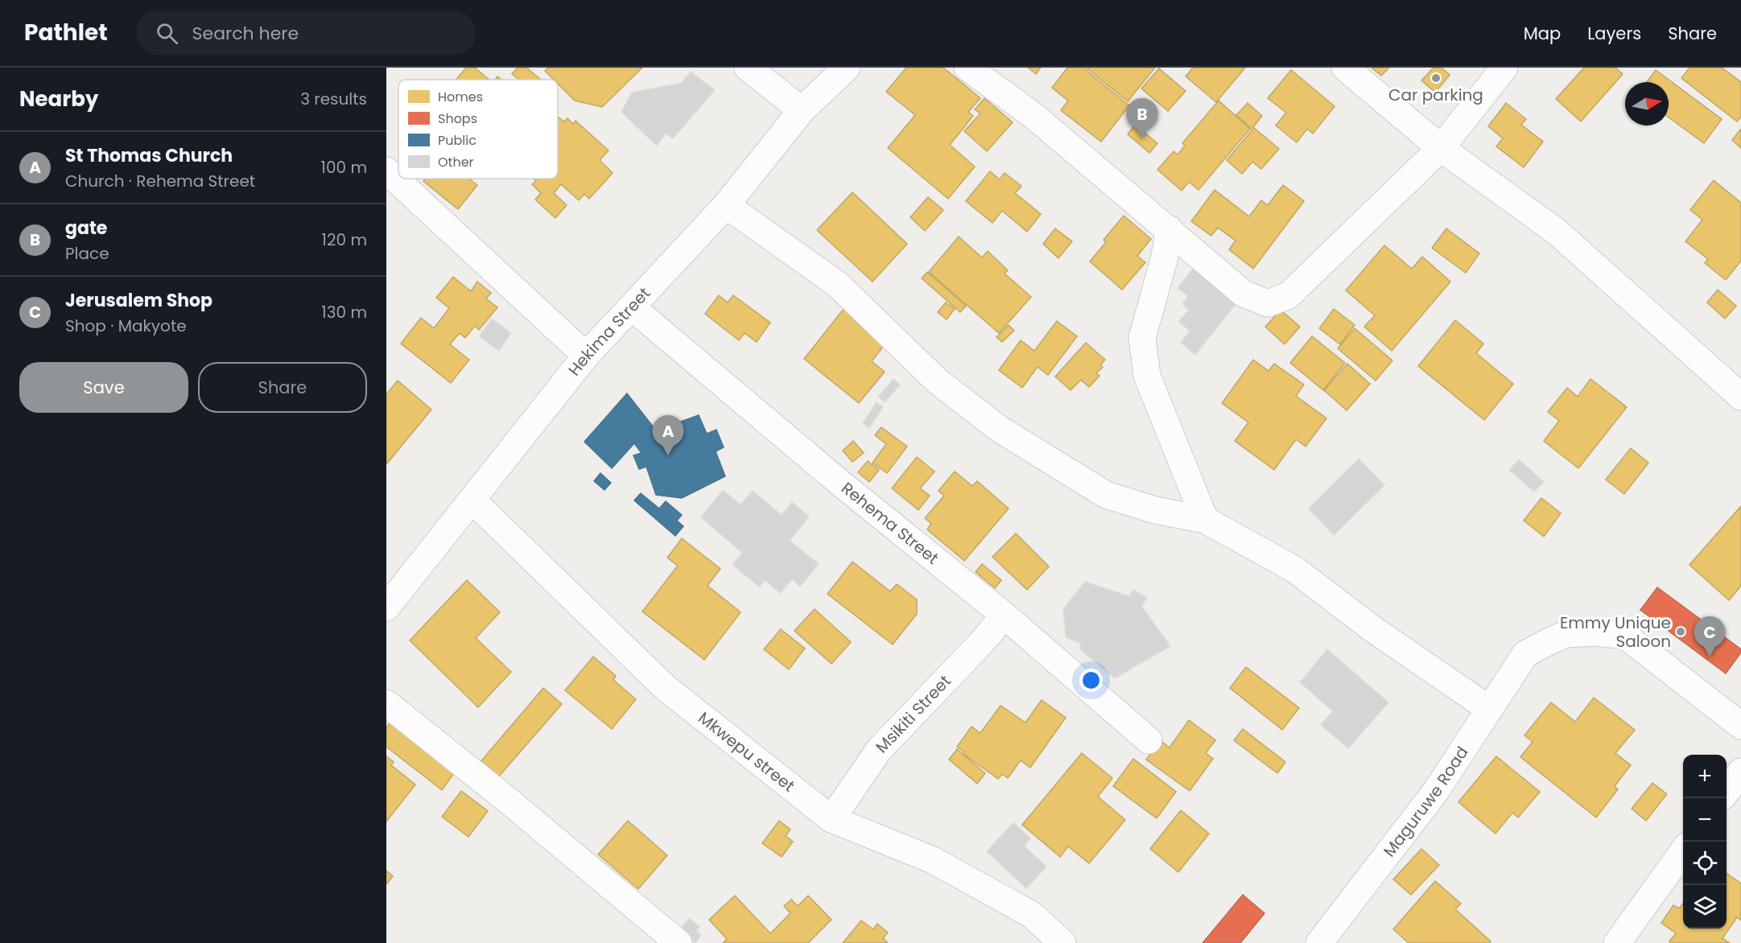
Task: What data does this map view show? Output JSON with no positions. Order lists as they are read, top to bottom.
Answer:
{
  "streets": {
    "street": [
      "Hekima Street",
      "Rehema Street",
      "Msikiti Street",
      "Mkwepu street",
      "Maguruwe Road"
    ]
  },
  "crossings": [
    ["Hekima Street", "Rehema Street"],
    ["Hekima Street", "Mkwepu street"],
    ["Rehema Street", "Msikiti Street"],
    ["Msikiti Street", "Mkwepu street"]
  ],
  "places": ["Car parking", "Emmy Unique Saloon"],
  "legend": [
    "Homes",
    "Shops",
    "Public",
    "Other"
  ],
  "north": "right",
  "page": {
    "header": "Pathlet",
    "search": "Search here",
    "nav": ["Map", "Layers", "Share"],
    "heading": ["Nearby", "3 results"],
    "pins": ["B", "A", "C"],
    "list": [
      {
        "mark": "A",
        "name": "St Thomas Church",
        "note": "Church · Rehema Street",
        "value": "100 m"
      },
      {
        "mark": "B",
        "name": "gate",
        "note": "Place",
        "value": "120 m"
      },
      {
        "mark": "C",
        "name": "Jerusalem Shop",
        "note": "Shop · Makyote",
        "value": "130 m"
      }
    ],
    "buttons": ["Save", "Share"],
    "map_buttons": ["+", "−"]
  }
}
